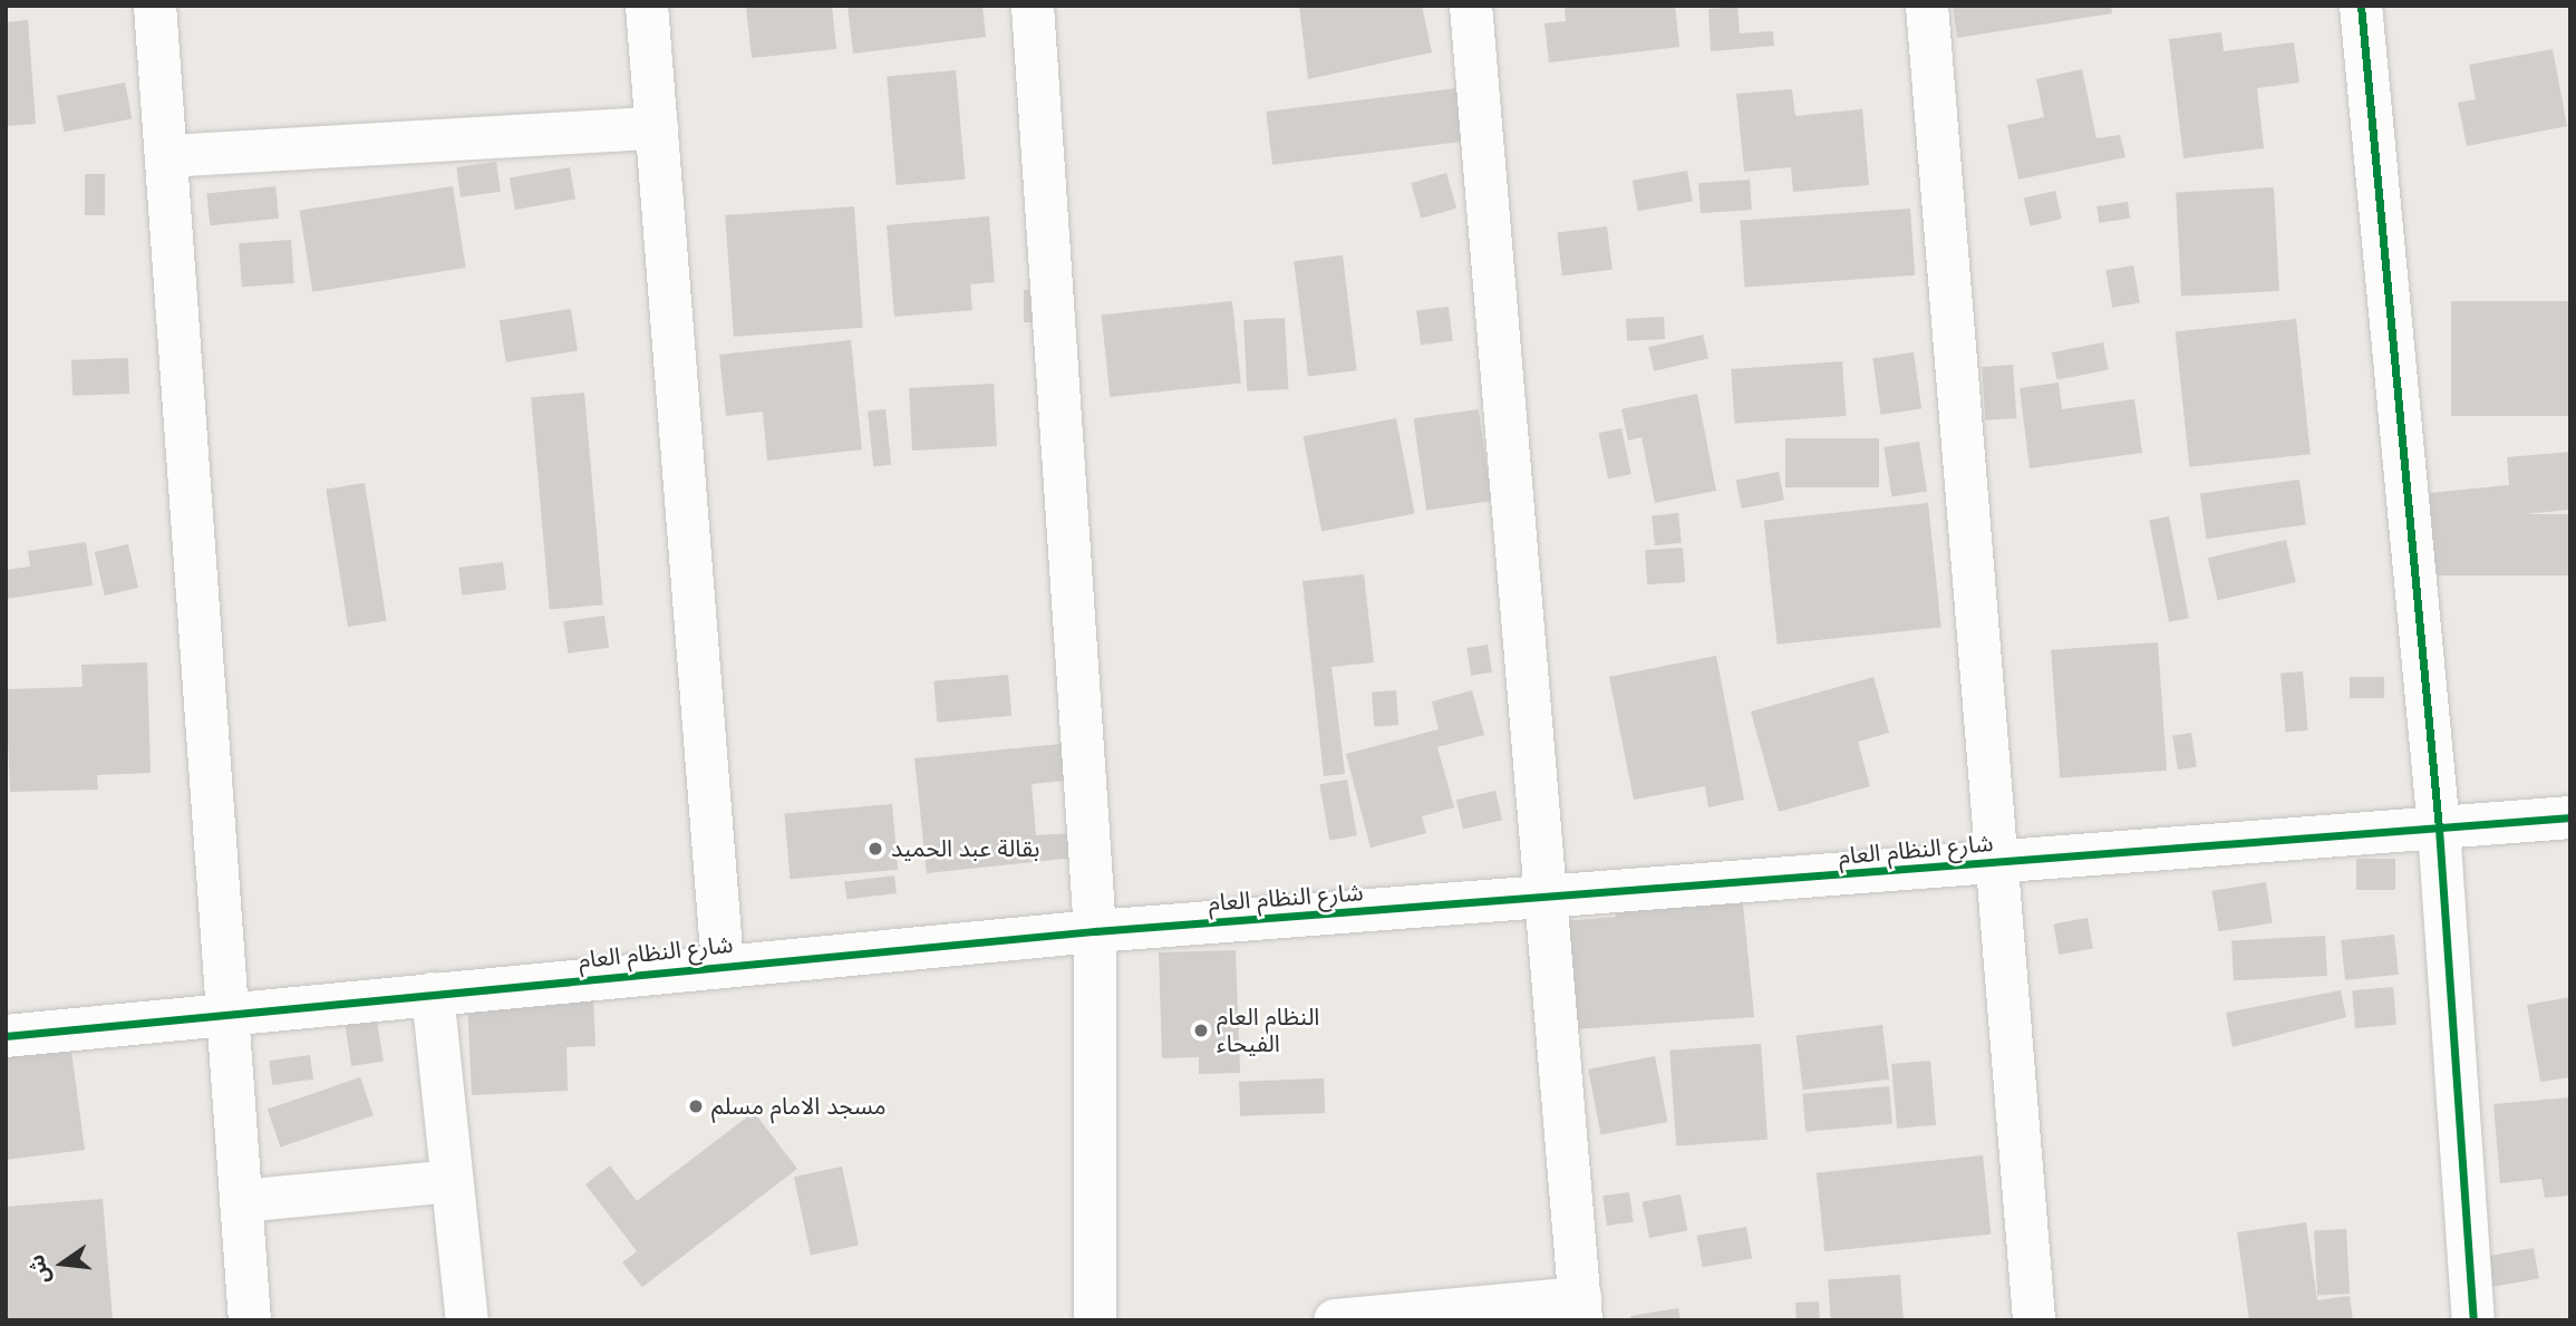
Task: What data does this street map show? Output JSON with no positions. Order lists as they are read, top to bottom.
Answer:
{
  "streets": {
    "street": ["شارع النظام العام"]
  },
  "places": ["بقالة عبد الحميد", "النظام العام الفيحاء", "مسجد الامام مسلم"],
  "north": "left"
}
